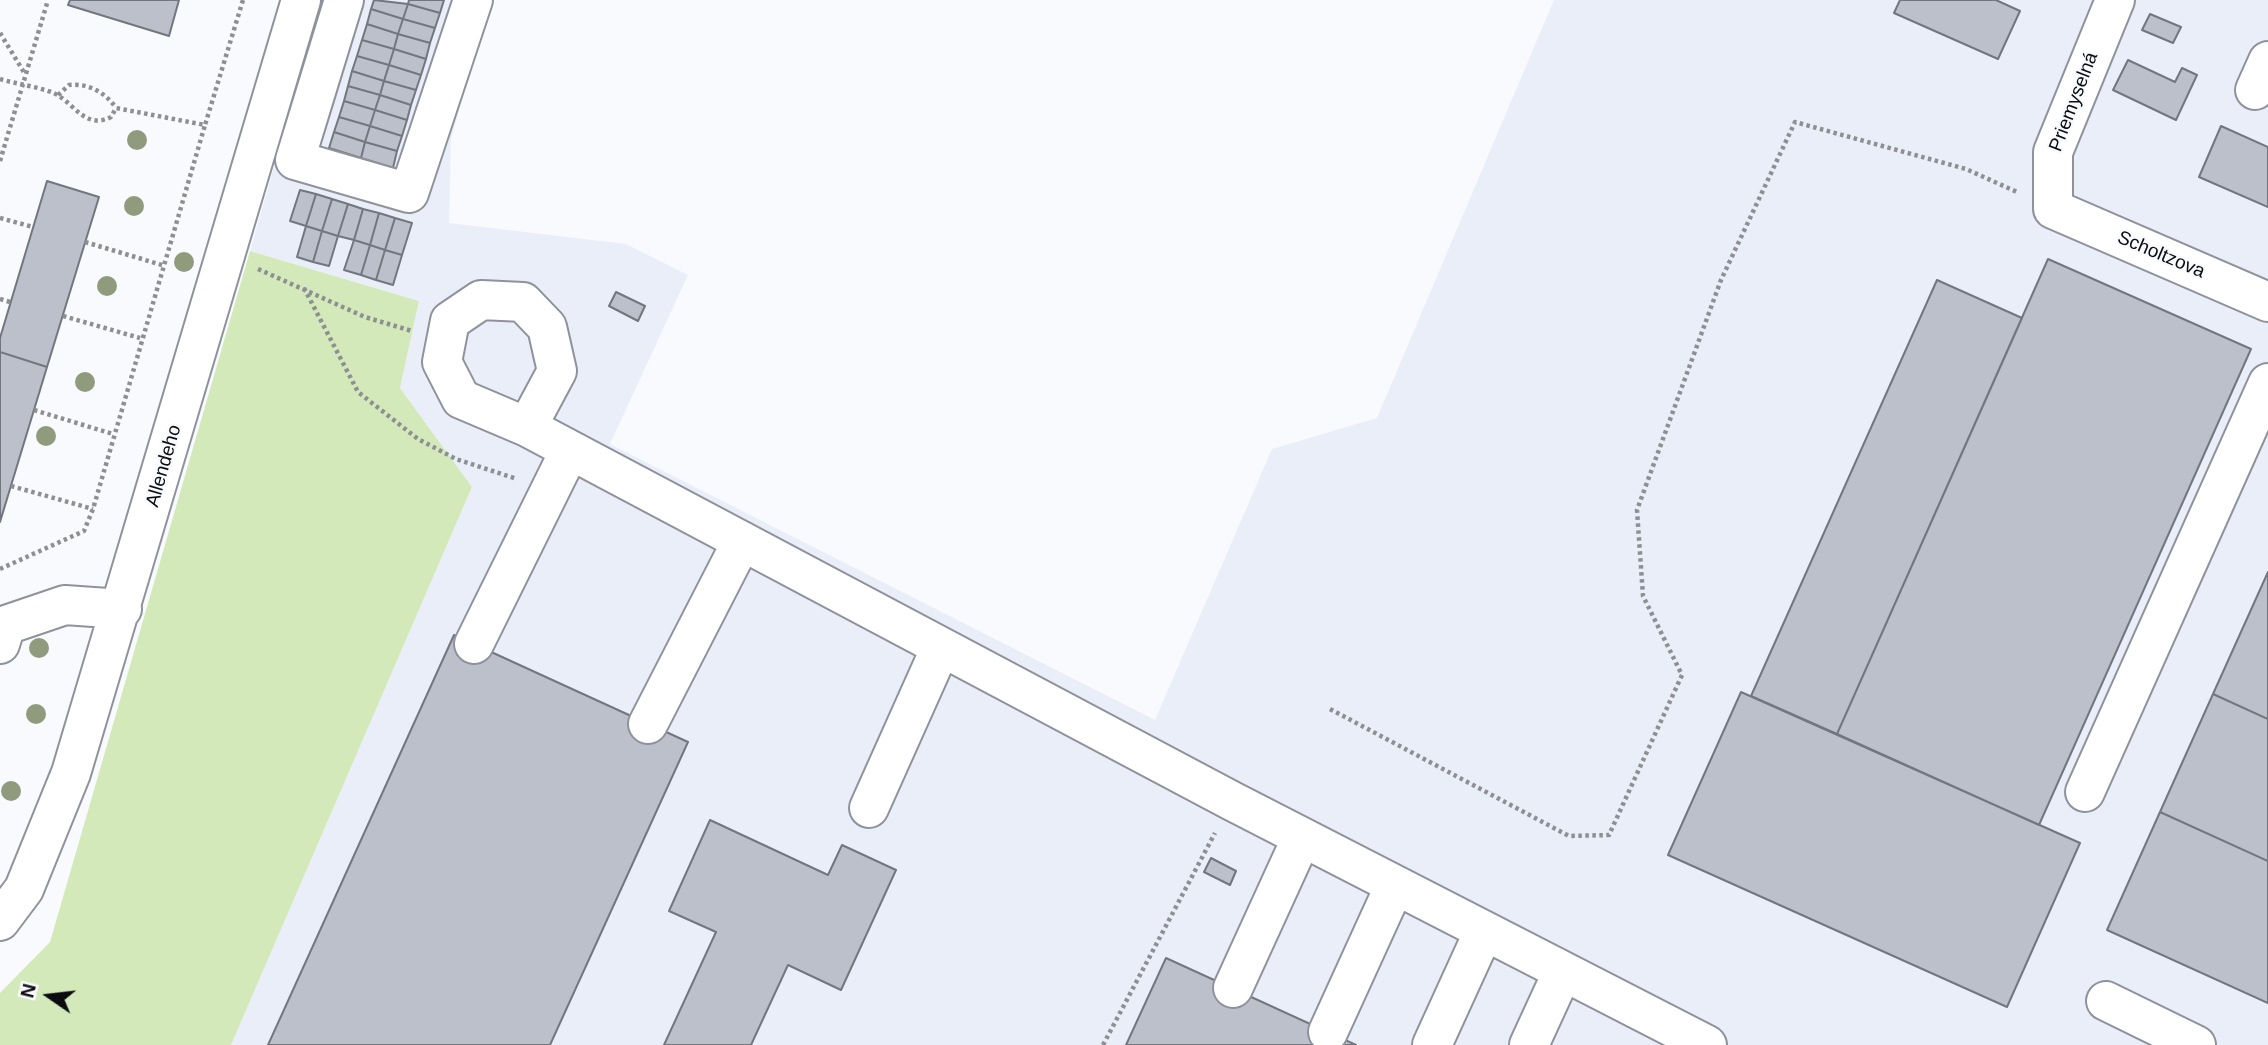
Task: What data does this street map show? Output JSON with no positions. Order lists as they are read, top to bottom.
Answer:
{
  "streets": {
    "street": ["Priemyselná", "Scholtzova", "Allendeho"]
  },
  "crossings": [
    ["Priemyselná", "Scholtzova"]
  ],
  "north": "left"
}
